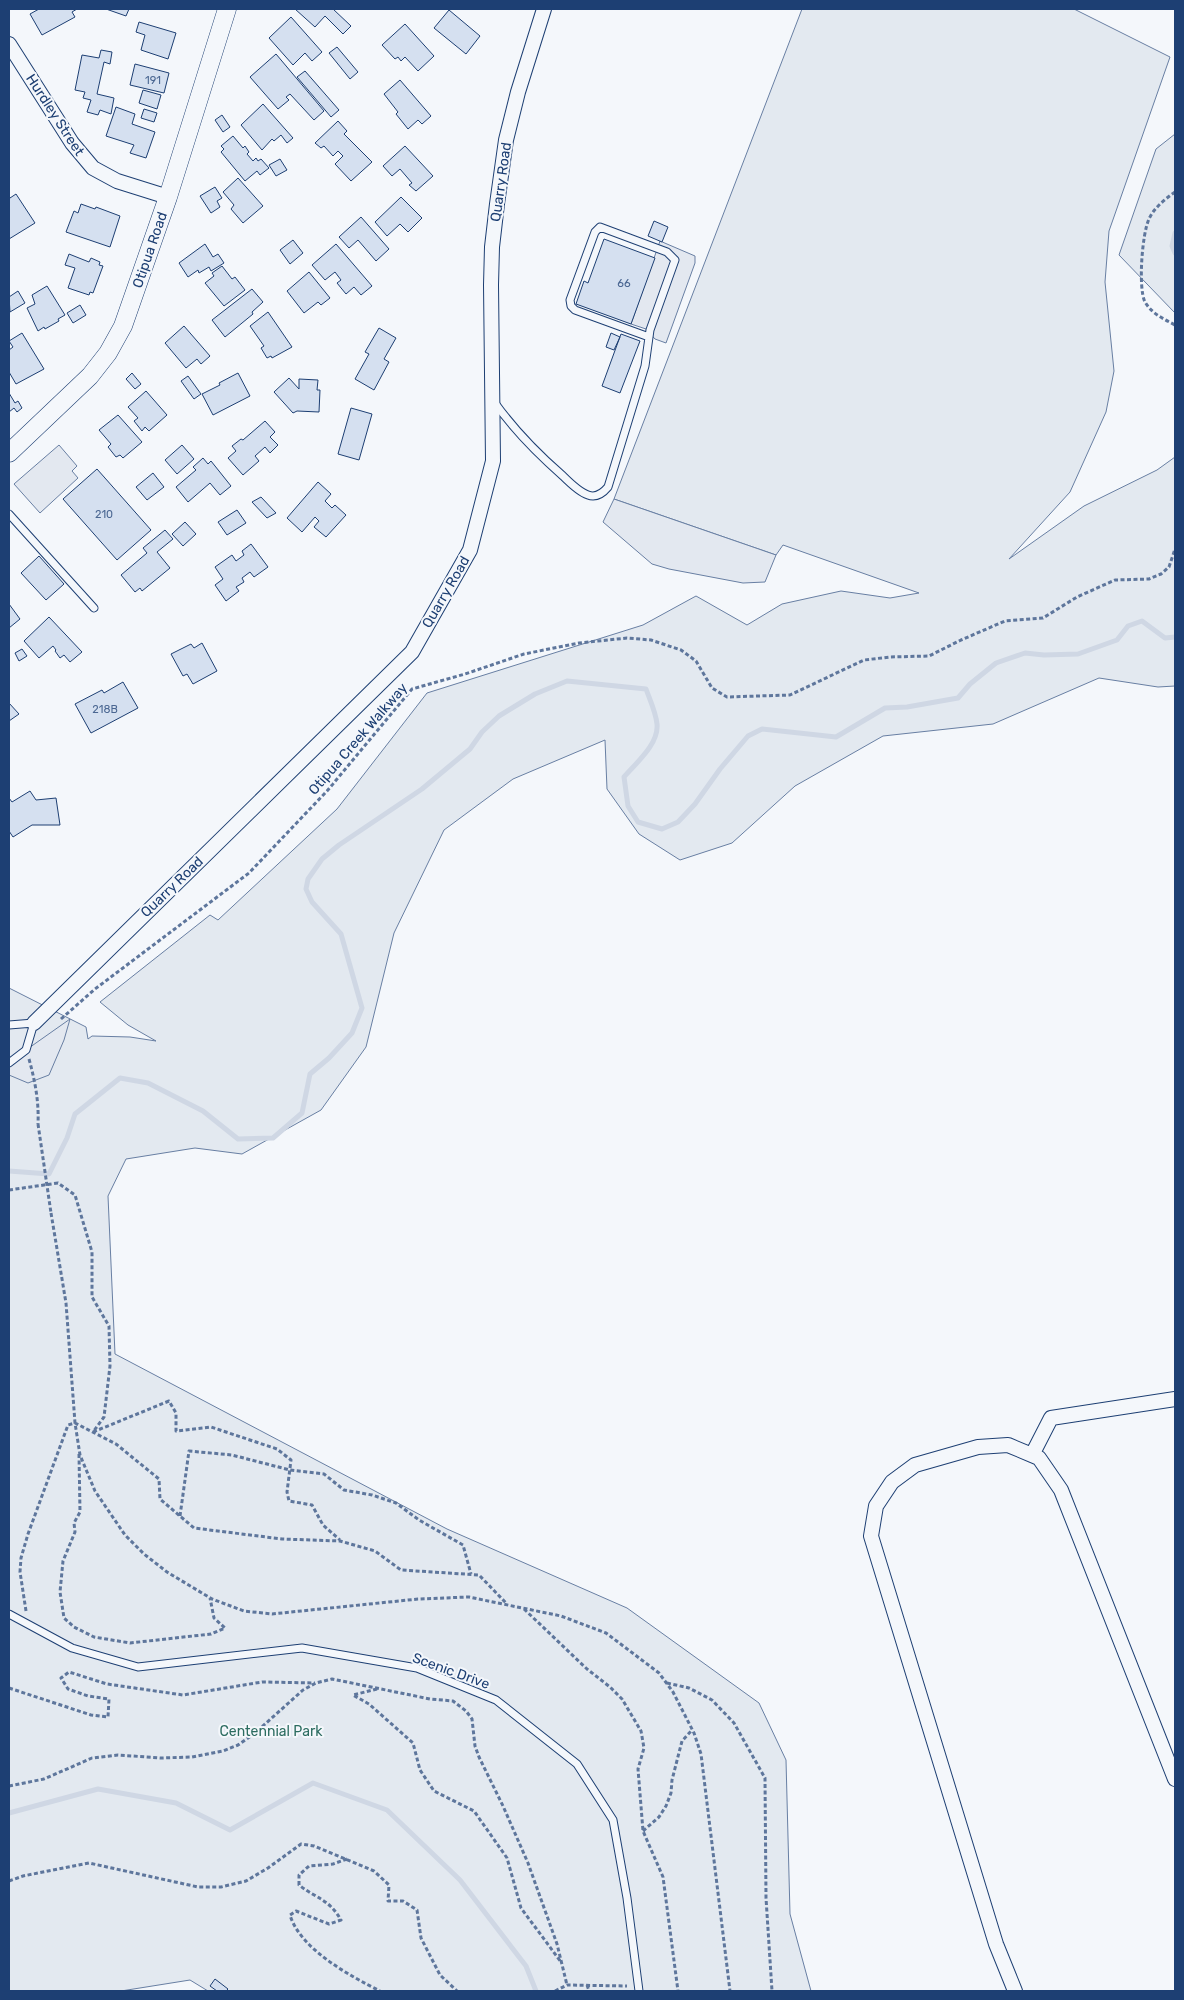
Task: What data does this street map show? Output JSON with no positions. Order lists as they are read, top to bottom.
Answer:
{
  "streets": {
    "street": ["Hurdley Street", "Quarry Road", "Otipua Road"],
    "lane": ["Scenic Drive"],
    "path": ["Otipua Creek Walkway"]
  },
  "crossings": [
    ["Hurdley Street", "Otipua Road"]
  ],
  "parks": ["Centennial Park"],
  "house_numbers": [
    "191",
    "66",
    "210",
    "218B"
  ]
}
